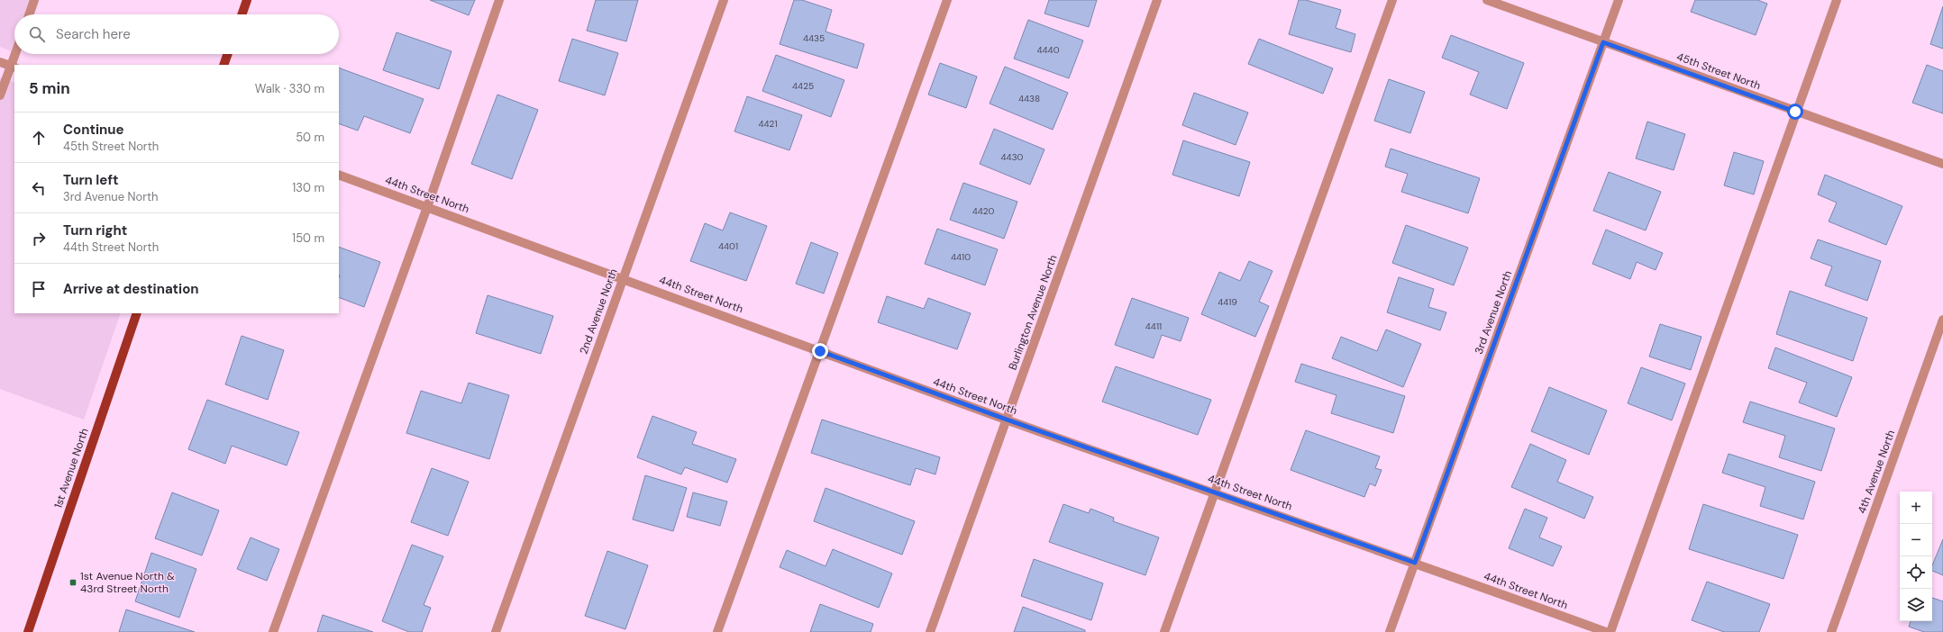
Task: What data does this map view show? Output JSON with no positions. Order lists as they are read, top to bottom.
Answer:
{
  "streets": {
    "main road": ["1st Avenue North"],
    "street": [
      "45th Street North",
      "44th Street North",
      "2nd Avenue North",
      "Burlington Avenue North",
      "3rd Avenue North",
      "4th Avenue North"
    ]
  },
  "crossings": [
    ["45th Street North", "3rd Avenue North"],
    ["44th Street North", "2nd Avenue North"],
    ["44th Street North", "Burlington Avenue North"],
    ["44th Street North", "3rd Avenue North"]
  ],
  "places": {
    "transit": ["1st Avenue North & 43rd Street North"]
  },
  "house_numbers": [
    "4435",
    "4440",
    "4425",
    "4438",
    "4421",
    "4430",
    "4420",
    "4401",
    "4410",
    "4419",
    "4411"
  ],
  "page": {
    "search": "Search here",
    "heading": ["5 min", "Walk · 330 m"],
    "list": [
      ["Continue", "45th Street North", "50 m"],
      ["Turn left", "3rd Avenue North", "130 m"],
      ["Turn right", "44th Street North", "150 m"],
      "Arrive at destination"
    ],
    "map_buttons": ["+", "−"]
  }
}
